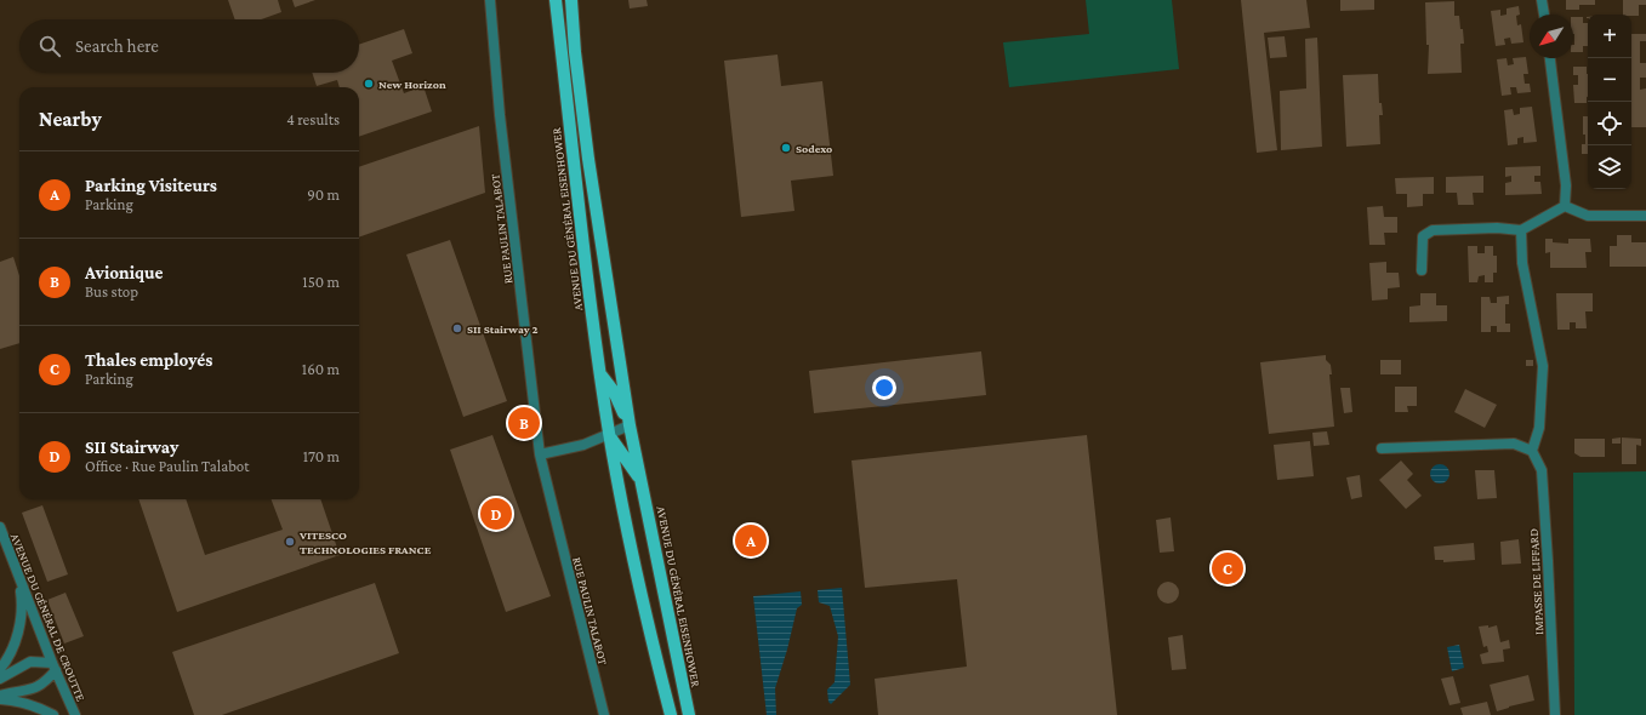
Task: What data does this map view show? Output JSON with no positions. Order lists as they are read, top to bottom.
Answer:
{
  "streets": {
    "main road": ["AVENUE DU GÉNÉRAL EISENHOWER"],
    "street": ["RUE PAULIN TALABOT", "IMPASSE DE LIFFARD", "AVENUE DU GÉNÉRAL DE CROUTTE"]
  },
  "places": [
    "New Horizon",
    "Sodexo",
    "SII Stairway 2",
    "VITESCO TECHNOLOGIES FRANCE"
  ],
  "north": "bottom left",
  "page": {
    "map_buttons": ["+", "−"],
    "search": "Search here",
    "heading": ["Nearby", "4 results"],
    "list": [
      {
        "mark": "A",
        "name": "Parking Visiteurs",
        "note": "Parking",
        "value": "90 m"
      },
      {
        "mark": "B",
        "name": "Avionique",
        "note": "Bus stop",
        "value": "150 m"
      },
      {
        "mark": "C",
        "name": "Thales employés",
        "note": "Parking",
        "value": "160 m"
      },
      {
        "mark": "D",
        "name": "SII Stairway",
        "note": "Office · Rue Paulin Talabot",
        "value": "170 m"
      }
    ],
    "pins": [
      "B",
      "D",
      "A",
      "C"
    ]
  }
}
